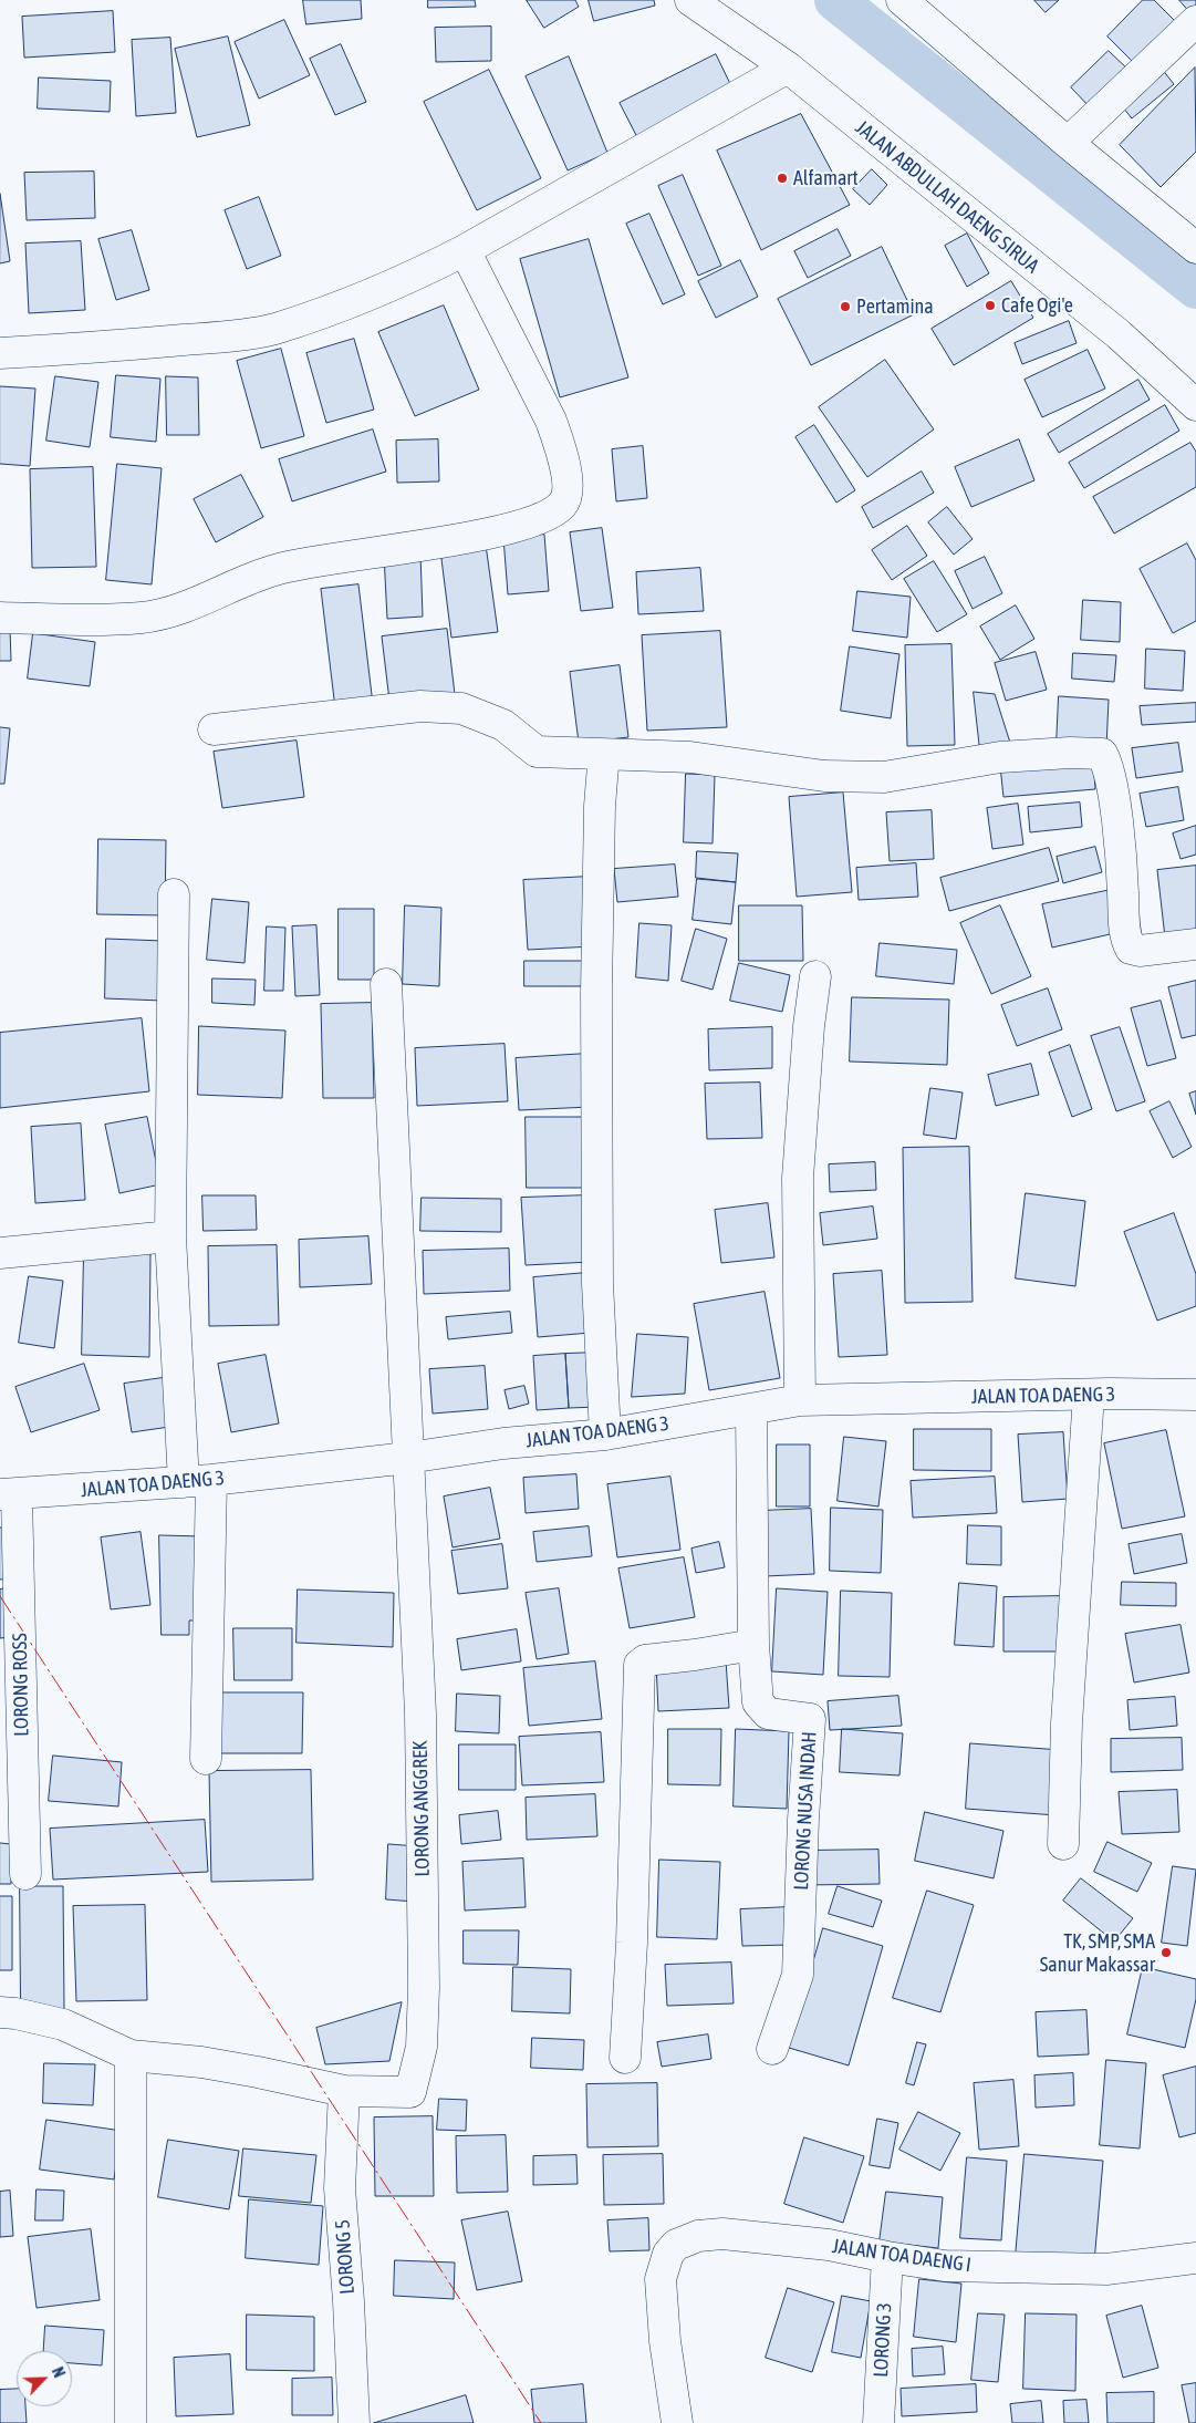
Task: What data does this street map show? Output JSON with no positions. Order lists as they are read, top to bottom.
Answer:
{
  "streets": {
    "street": [
      "JALAN ABDULLAH DAENG SIRUA",
      "JALAN TOA DAENG 3",
      "LORONG ROSS",
      "LORONG ANGGREK",
      "LORONG NUSA INDAH",
      "JALAN TOA DAENG I",
      "LORONG 5",
      "LORONG 3"
    ]
  },
  "crossings": [
    ["JALAN TOA DAENG 3", "LORONG ROSS"],
    ["JALAN TOA DAENG 3", "LORONG ANGGREK"],
    ["JALAN TOA DAENG 3", "LORONG NUSA INDAH"],
    ["LORONG ANGGREK", "LORONG 5"],
    ["JALAN TOA DAENG I", "LORONG 3"]
  ],
  "places": [
    "Alfamart",
    "Cafe Ogi'e",
    "Pertamina",
    "TK, SMP, SMA Sanur Makassar"
  ],
  "north": "top right"
}
